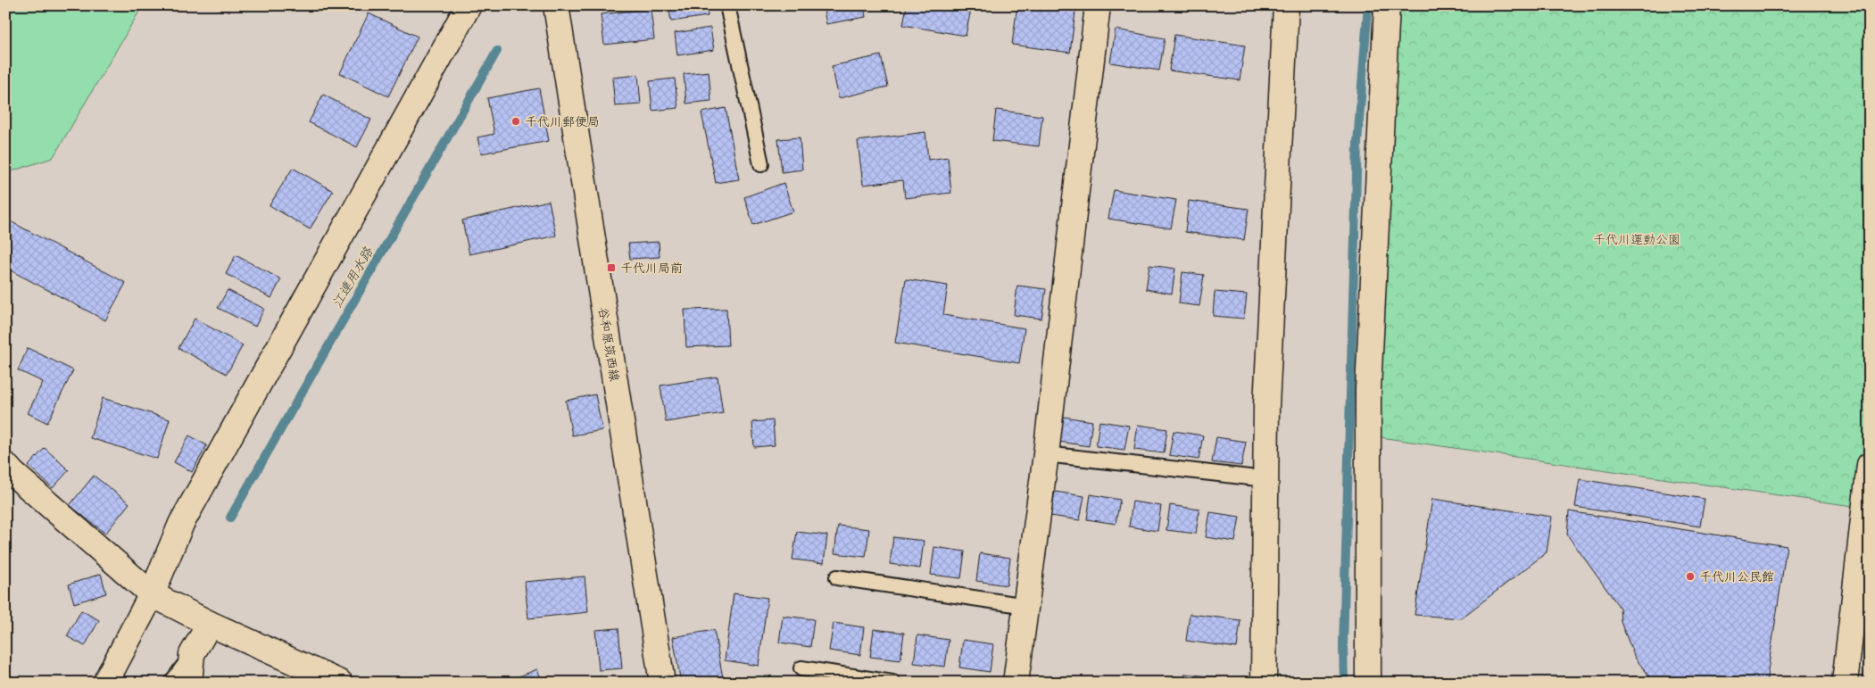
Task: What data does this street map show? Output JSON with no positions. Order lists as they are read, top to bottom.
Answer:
{
  "streets": {
    "street": ["谷和原筑西線"]
  },
  "water": ["江連用水路"],
  "parks": ["千代川運動公園"],
  "places": {
    "other": ["千代川郵便局", "千代川公民館"],
    "transit": ["千代川局前"]
  }
}
